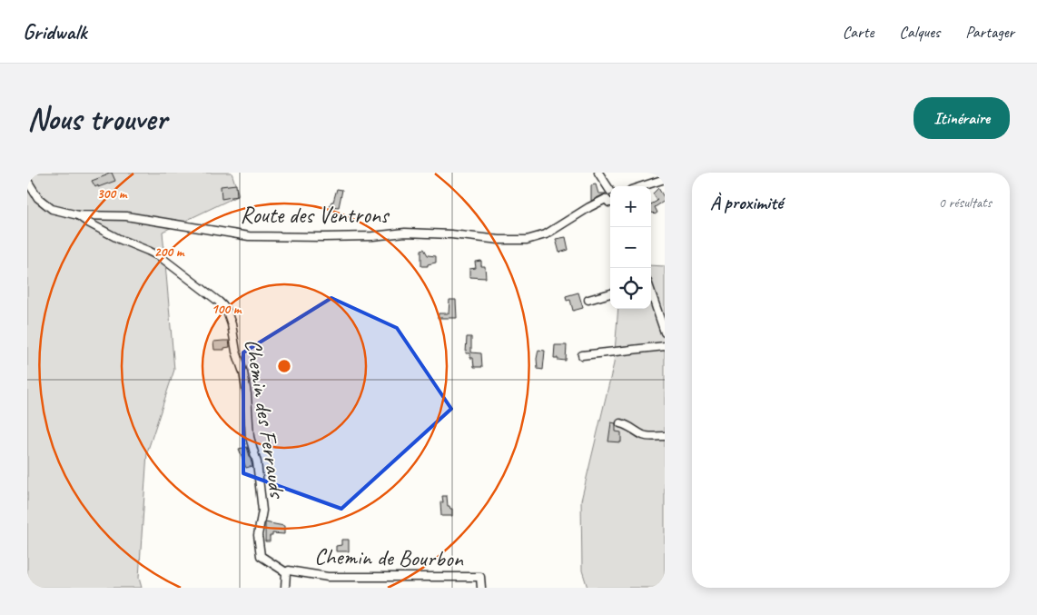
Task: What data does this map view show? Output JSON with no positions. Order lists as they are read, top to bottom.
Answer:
{
  "streets": {
    "street": ["Route des Ventrons", "Chemin des Ferrauds", "Chemin de Bourbon"]
  },
  "crossings": [
    ["Route des Ventrons", "Chemin des Ferrauds"],
    ["Chemin des Ferrauds", "Chemin de Bourbon"]
  ],
  "page": {
    "header": "Gridwalk",
    "nav": ["Carte", "Calques", "Partager"],
    "buttons": "Itinéraire",
    "title": "Nous trouver",
    "heading": ["À proximité", "0 résultats"],
    "map_buttons": ["+", "−"]
  },
  "rings": ["300 m", "200 m", "100 m"]
}
